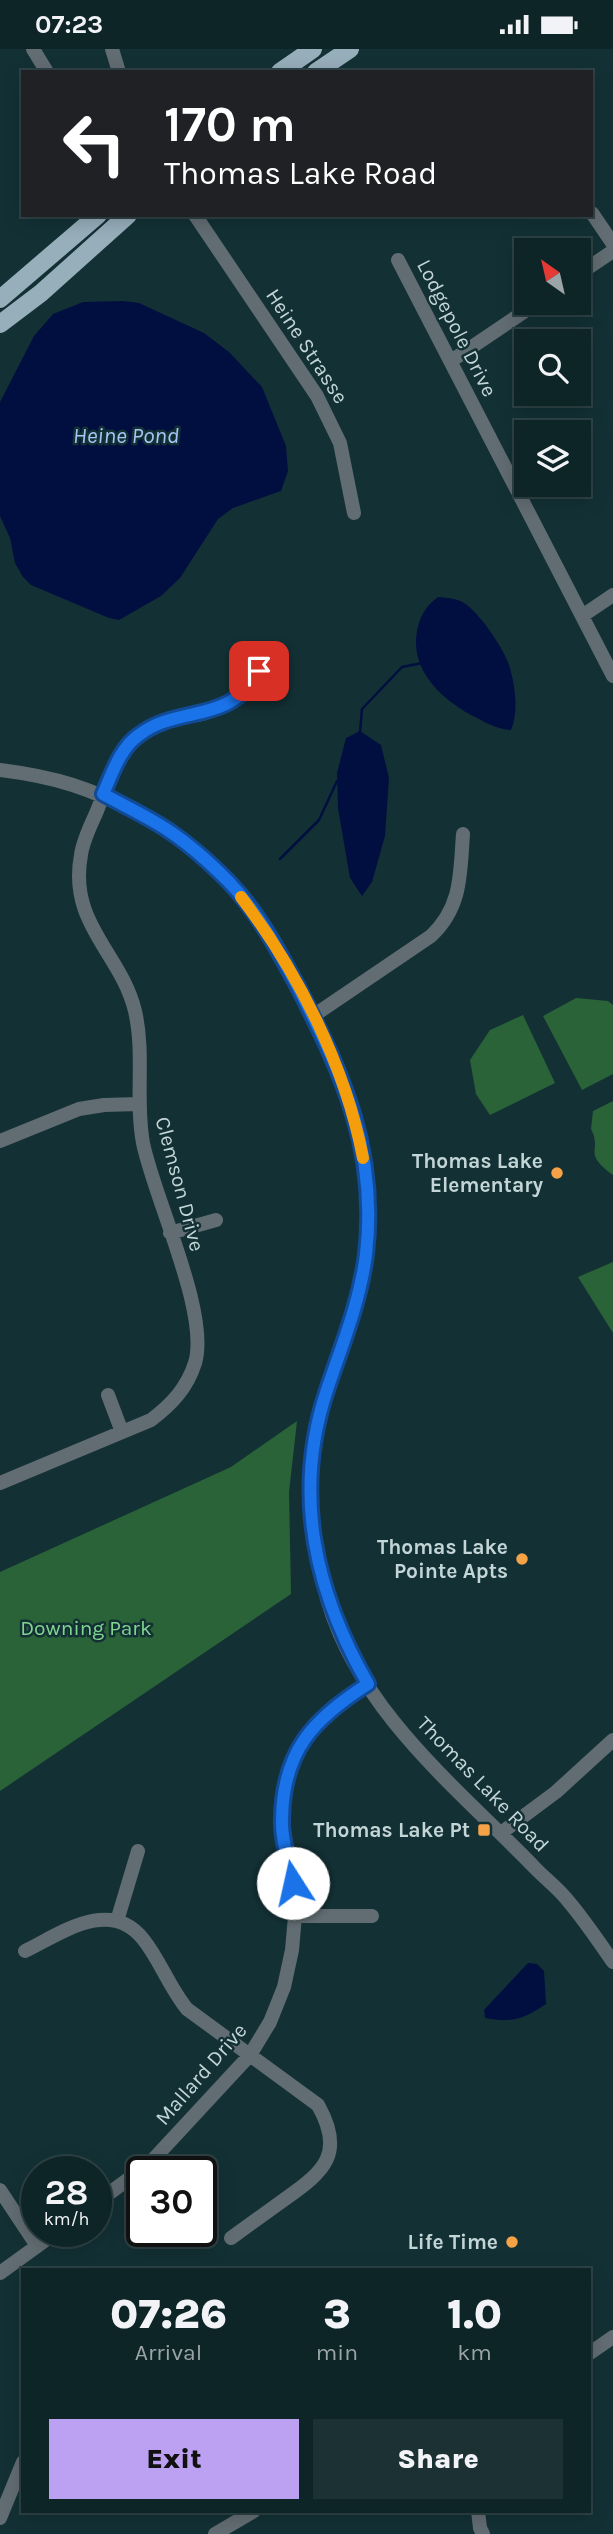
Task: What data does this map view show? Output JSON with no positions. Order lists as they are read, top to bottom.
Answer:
{
  "streets": {
    "street": [
      "Lodgepole Drive",
      "Heine Strasse",
      "Clemson Drive",
      "Thomas Lake Road",
      "Mallard Drive"
    ]
  },
  "crossings": [
    ["Clemson Drive", "Thomas Lake Road"],
    ["Thomas Lake Road", "Mallard Drive"]
  ],
  "water": ["Heine Pond"],
  "parks": ["Downing Park"],
  "places": {
    "other": ["Thomas Lake Elementary", "Thomas Lake Pointe Apts", "Life Time"],
    "transit": ["Thomas Lake Pt"]
  },
  "north": "top left",
  "page": {
    "status": "07:23",
    "turn": ["170 m", "Thomas Lake Road"],
    "speed": "28 km/h",
    "limit": "30",
    "eta": [
      "07:26",
      "Arrival",
      "3",
      "min",
      "1.0",
      "km"
    ],
    "buttons": ["Exit", "Share"]
  }
}
